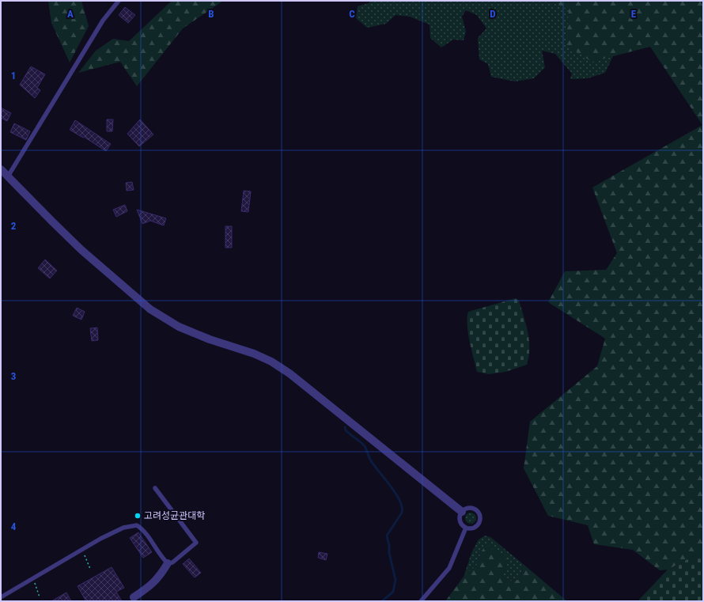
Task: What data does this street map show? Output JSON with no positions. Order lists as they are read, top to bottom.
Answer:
{
  "places": ["고려성균관대학"],
  "grid": {
    "columns": [
      "A",
      "B",
      "C",
      "D",
      "E"
    ],
    "rows": [
      "1",
      "2",
      "3",
      "4"
    ]
  }
}
